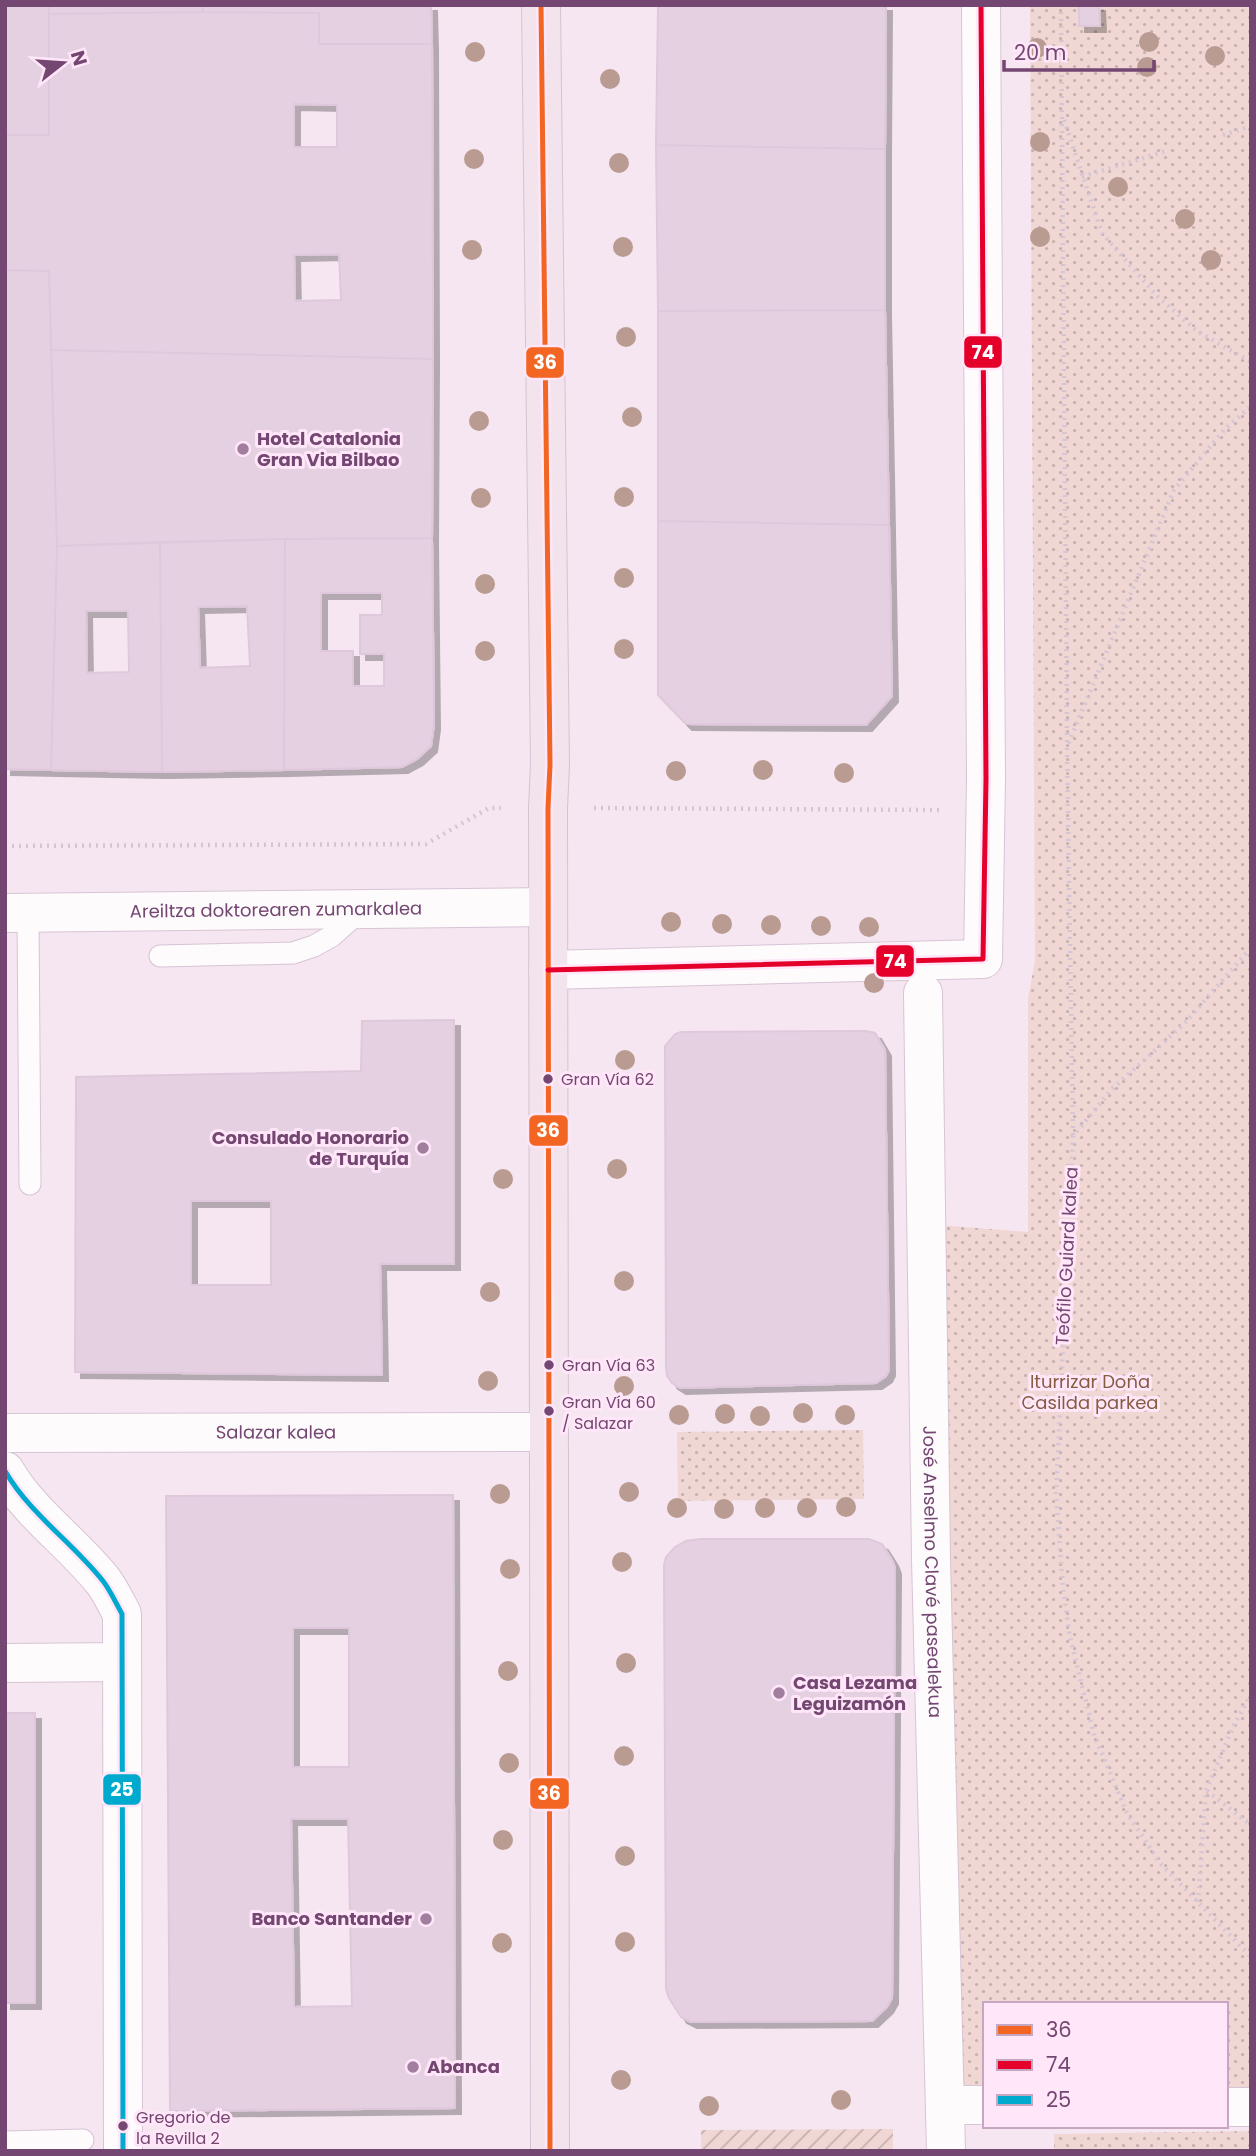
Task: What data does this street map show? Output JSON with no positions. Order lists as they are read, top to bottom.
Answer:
{
  "streets": {
    "street": ["Areiltza doktorearen zumarkalea", "Salazar kalea", "José Anselmo Clavé pasealekua"],
    "path": ["Teófilo Guiard kalea"]
  },
  "parks": ["Iturrizar Doña Casilda parkea"],
  "places": [
    "Hotel Catalonia Gran Via Bilbao",
    "Gran Vía 62",
    "Consulado Honorario de Turquía",
    "Gran Vía 63",
    "Gran Vía 60 / Salazar",
    "Casa Lezama Leguizamón",
    "Banco Santander",
    "Abanca",
    "Gregorio de la Revilla 2"
  ],
  "lines": ["transit line 36", "transit line 74", "transit line 25"],
  "legend": ["36", "74", "25"],
  "scale_bar": "20 m",
  "north": "right"
}
